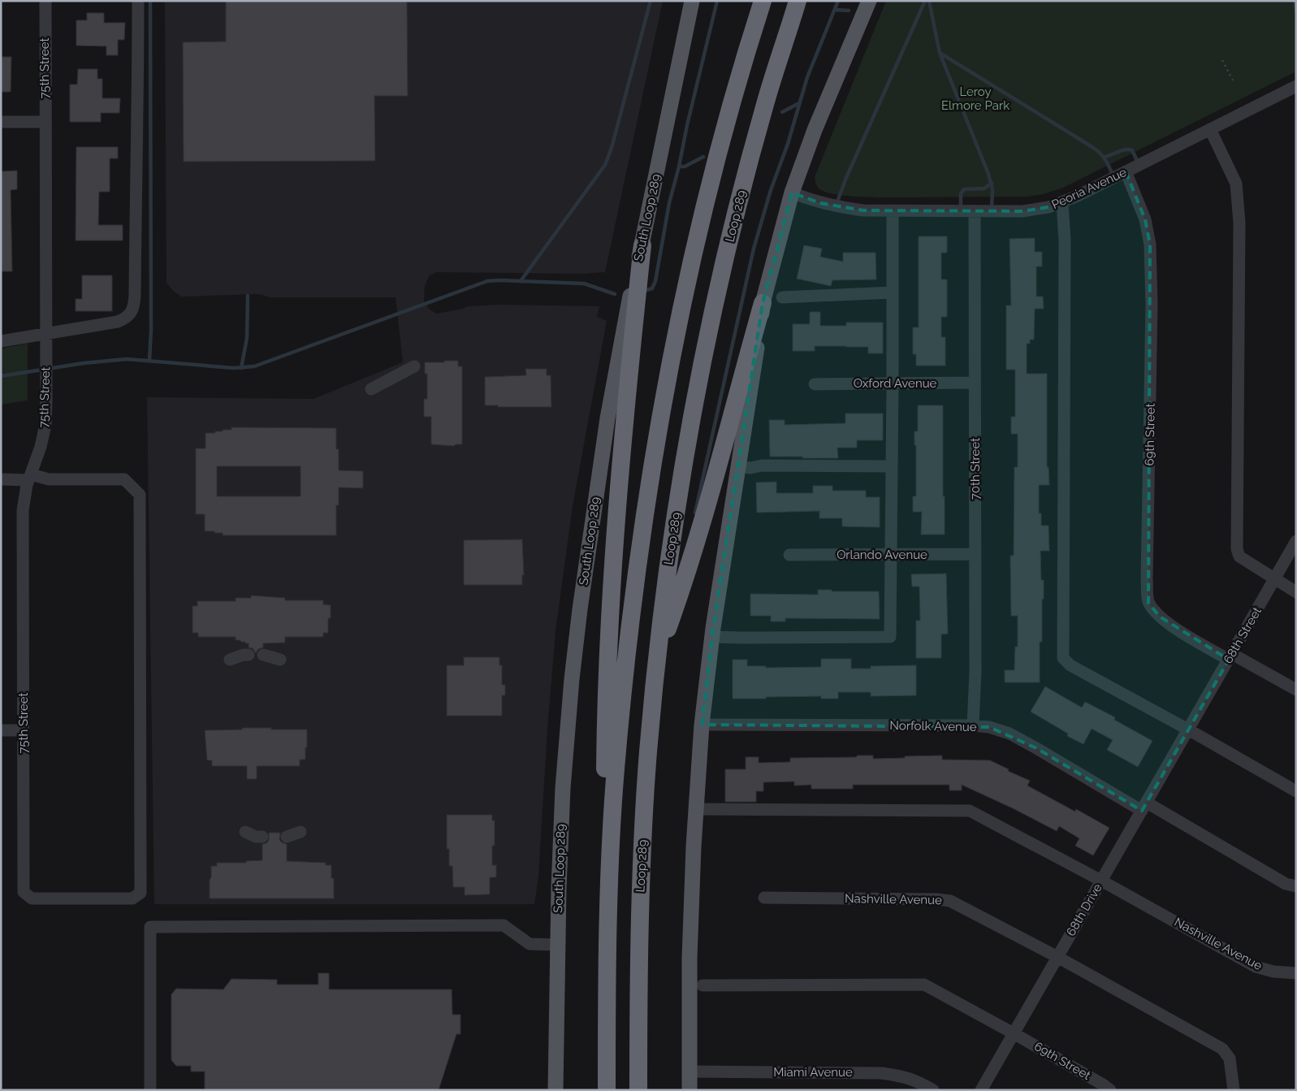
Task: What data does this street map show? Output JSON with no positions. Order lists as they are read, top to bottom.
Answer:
{
  "streets": {
    "highway": ["Loop 289"],
    "main road": ["South Loop 289"],
    "street": [
      "75th Street",
      "Peoria Avenue",
      "Oxford Avenue",
      "69th Street",
      "70th Street",
      "Orlando Avenue",
      "68th Street",
      "Norfolk Avenue",
      "Nashville Avenue",
      "68th Drive",
      "Miami Avenue"
    ]
  },
  "crossings": [
    ["Peoria Avenue", "69th Street"],
    ["Peoria Avenue", "70th Street"],
    ["Oxford Avenue", "70th Street"],
    ["69th Street", "68th Street"],
    ["69th Street", "68th Drive"],
    ["70th Street", "Orlando Avenue"],
    ["70th Street", "Norfolk Avenue"],
    ["68th Street", "68th Drive"],
    ["Norfolk Avenue", "68th Drive"],
    ["Nashville Avenue", "68th Drive"]
  ],
  "parks": ["Leroy Elmore Park"]
}
